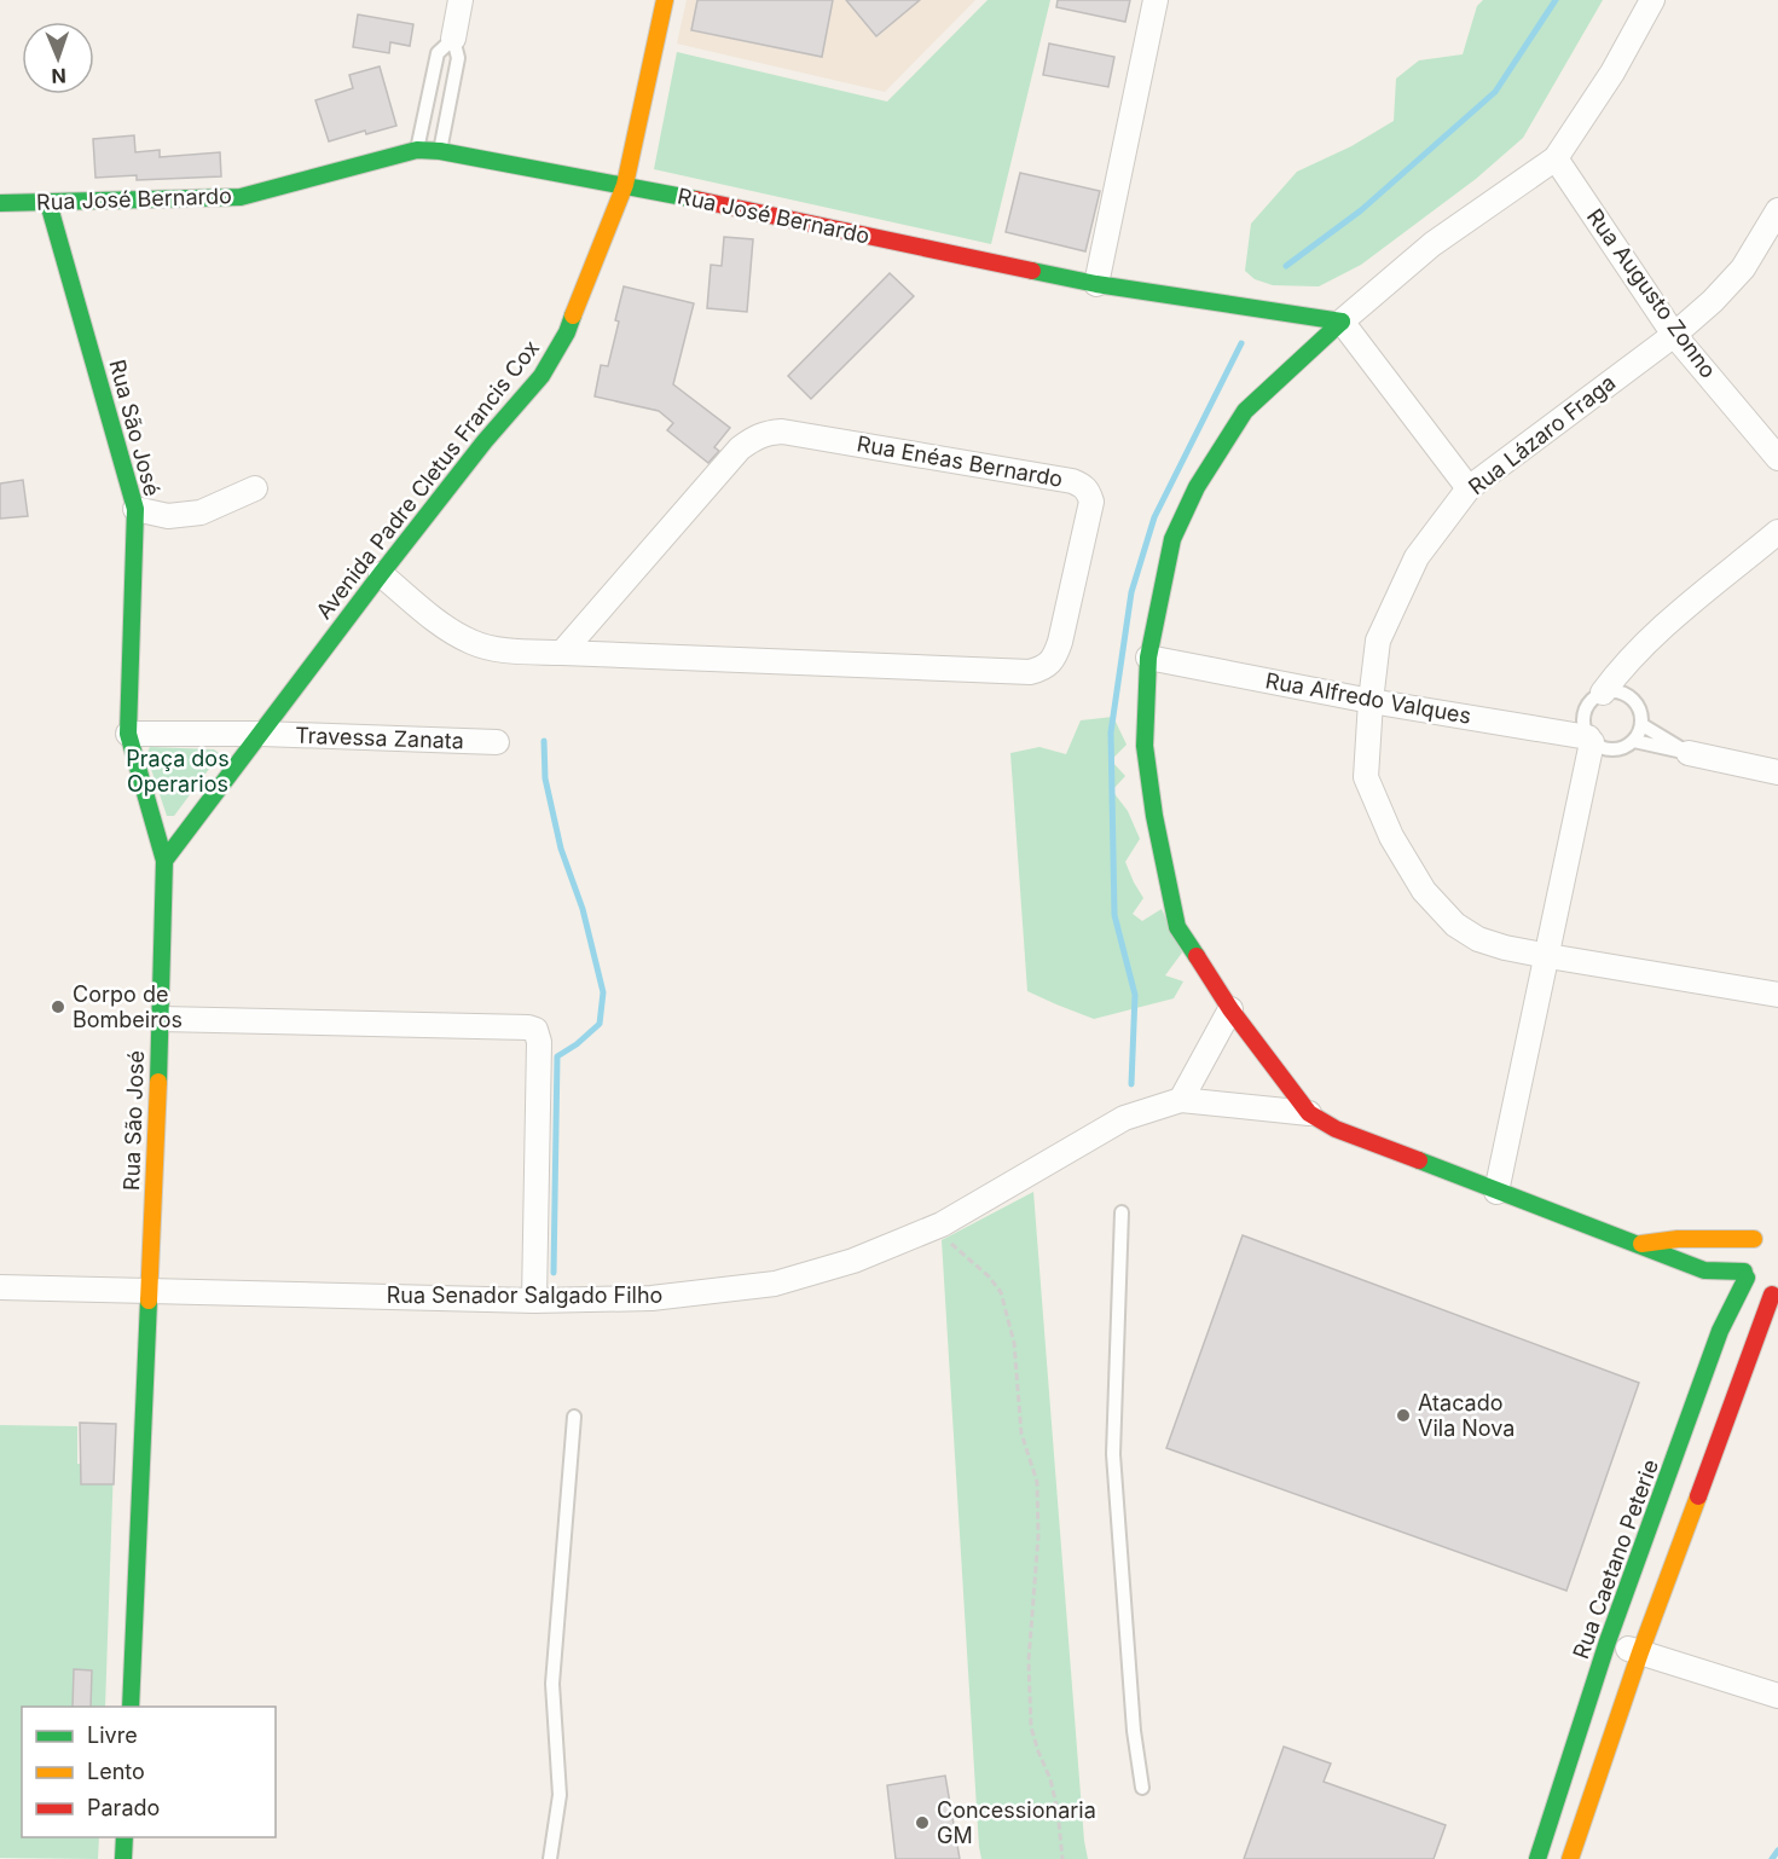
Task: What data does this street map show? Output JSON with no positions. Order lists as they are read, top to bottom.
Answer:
{
  "streets": {
    "street": [
      "Rua José Bernardo",
      "Rua Augusto Zonno",
      "Rua São José",
      "Rua Lázaro Fraga",
      "Rua Enéas Bernardo",
      "Avenida Padre Cletus Francis Cox",
      "Rua Alfredo Valques",
      "Travessa Zanata",
      "Rua Senador Salgado Filho",
      "Rua Caetano Peterie"
    ]
  },
  "crossings": [
    ["Rua José Bernardo", "Rua São José"],
    ["Rua José Bernardo", "Avenida Padre Cletus Francis Cox"],
    ["Rua Augusto Zonno", "Rua Lázaro Fraga"],
    ["Rua São José", "Avenida Padre Cletus Francis Cox"],
    ["Rua São José", "Rua Senador Salgado Filho"],
    ["Rua Lázaro Fraga", "Rua Alfredo Valques"],
    ["Rua Enéas Bernardo", "Avenida Padre Cletus Francis Cox"],
    ["Avenida Padre Cletus Francis Cox", "Travessa Zanata"]
  ],
  "parks": ["Praça dos Operarios"],
  "places": ["Corpo de Bombeiros", "Atacado Vila Nova", "Concessionaria GM"],
  "legend": ["Livre", "Lento", "Parado"],
  "north": "bottom"
}
